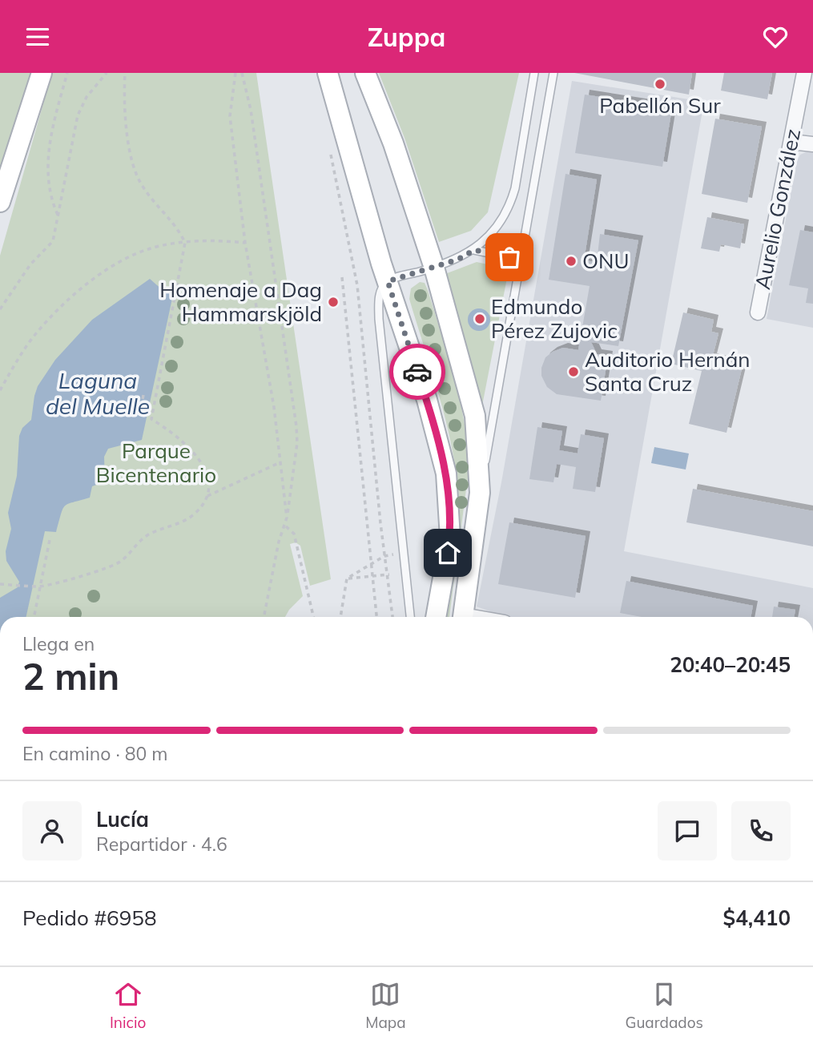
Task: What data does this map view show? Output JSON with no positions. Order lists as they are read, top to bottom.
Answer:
{
  "streets": {
    "street": ["Aurelio González"]
  },
  "water": ["Laguna del Muelle"],
  "parks": ["Parque Bicentenario"],
  "places": [
    "Pabellón Sur",
    "ONU",
    "Homenaje a Dag Hammarskjöld",
    "Edmundo Pérez Zujovic",
    "Auditorio Hernán Santa Cruz"
  ],
  "page": {
    "header": "Zuppa",
    "heading": ["2 min", "Llega en", "20:40–20:45"],
    "panel": [
      "Lucía",
      "Repartidor · 4.6",
      "Pedido #6958",
      "$4,410"
    ],
    "bar": "En camino · 80 m",
    "tabs": ["Inicio", "Mapa", "Guardados"]
  }
}
